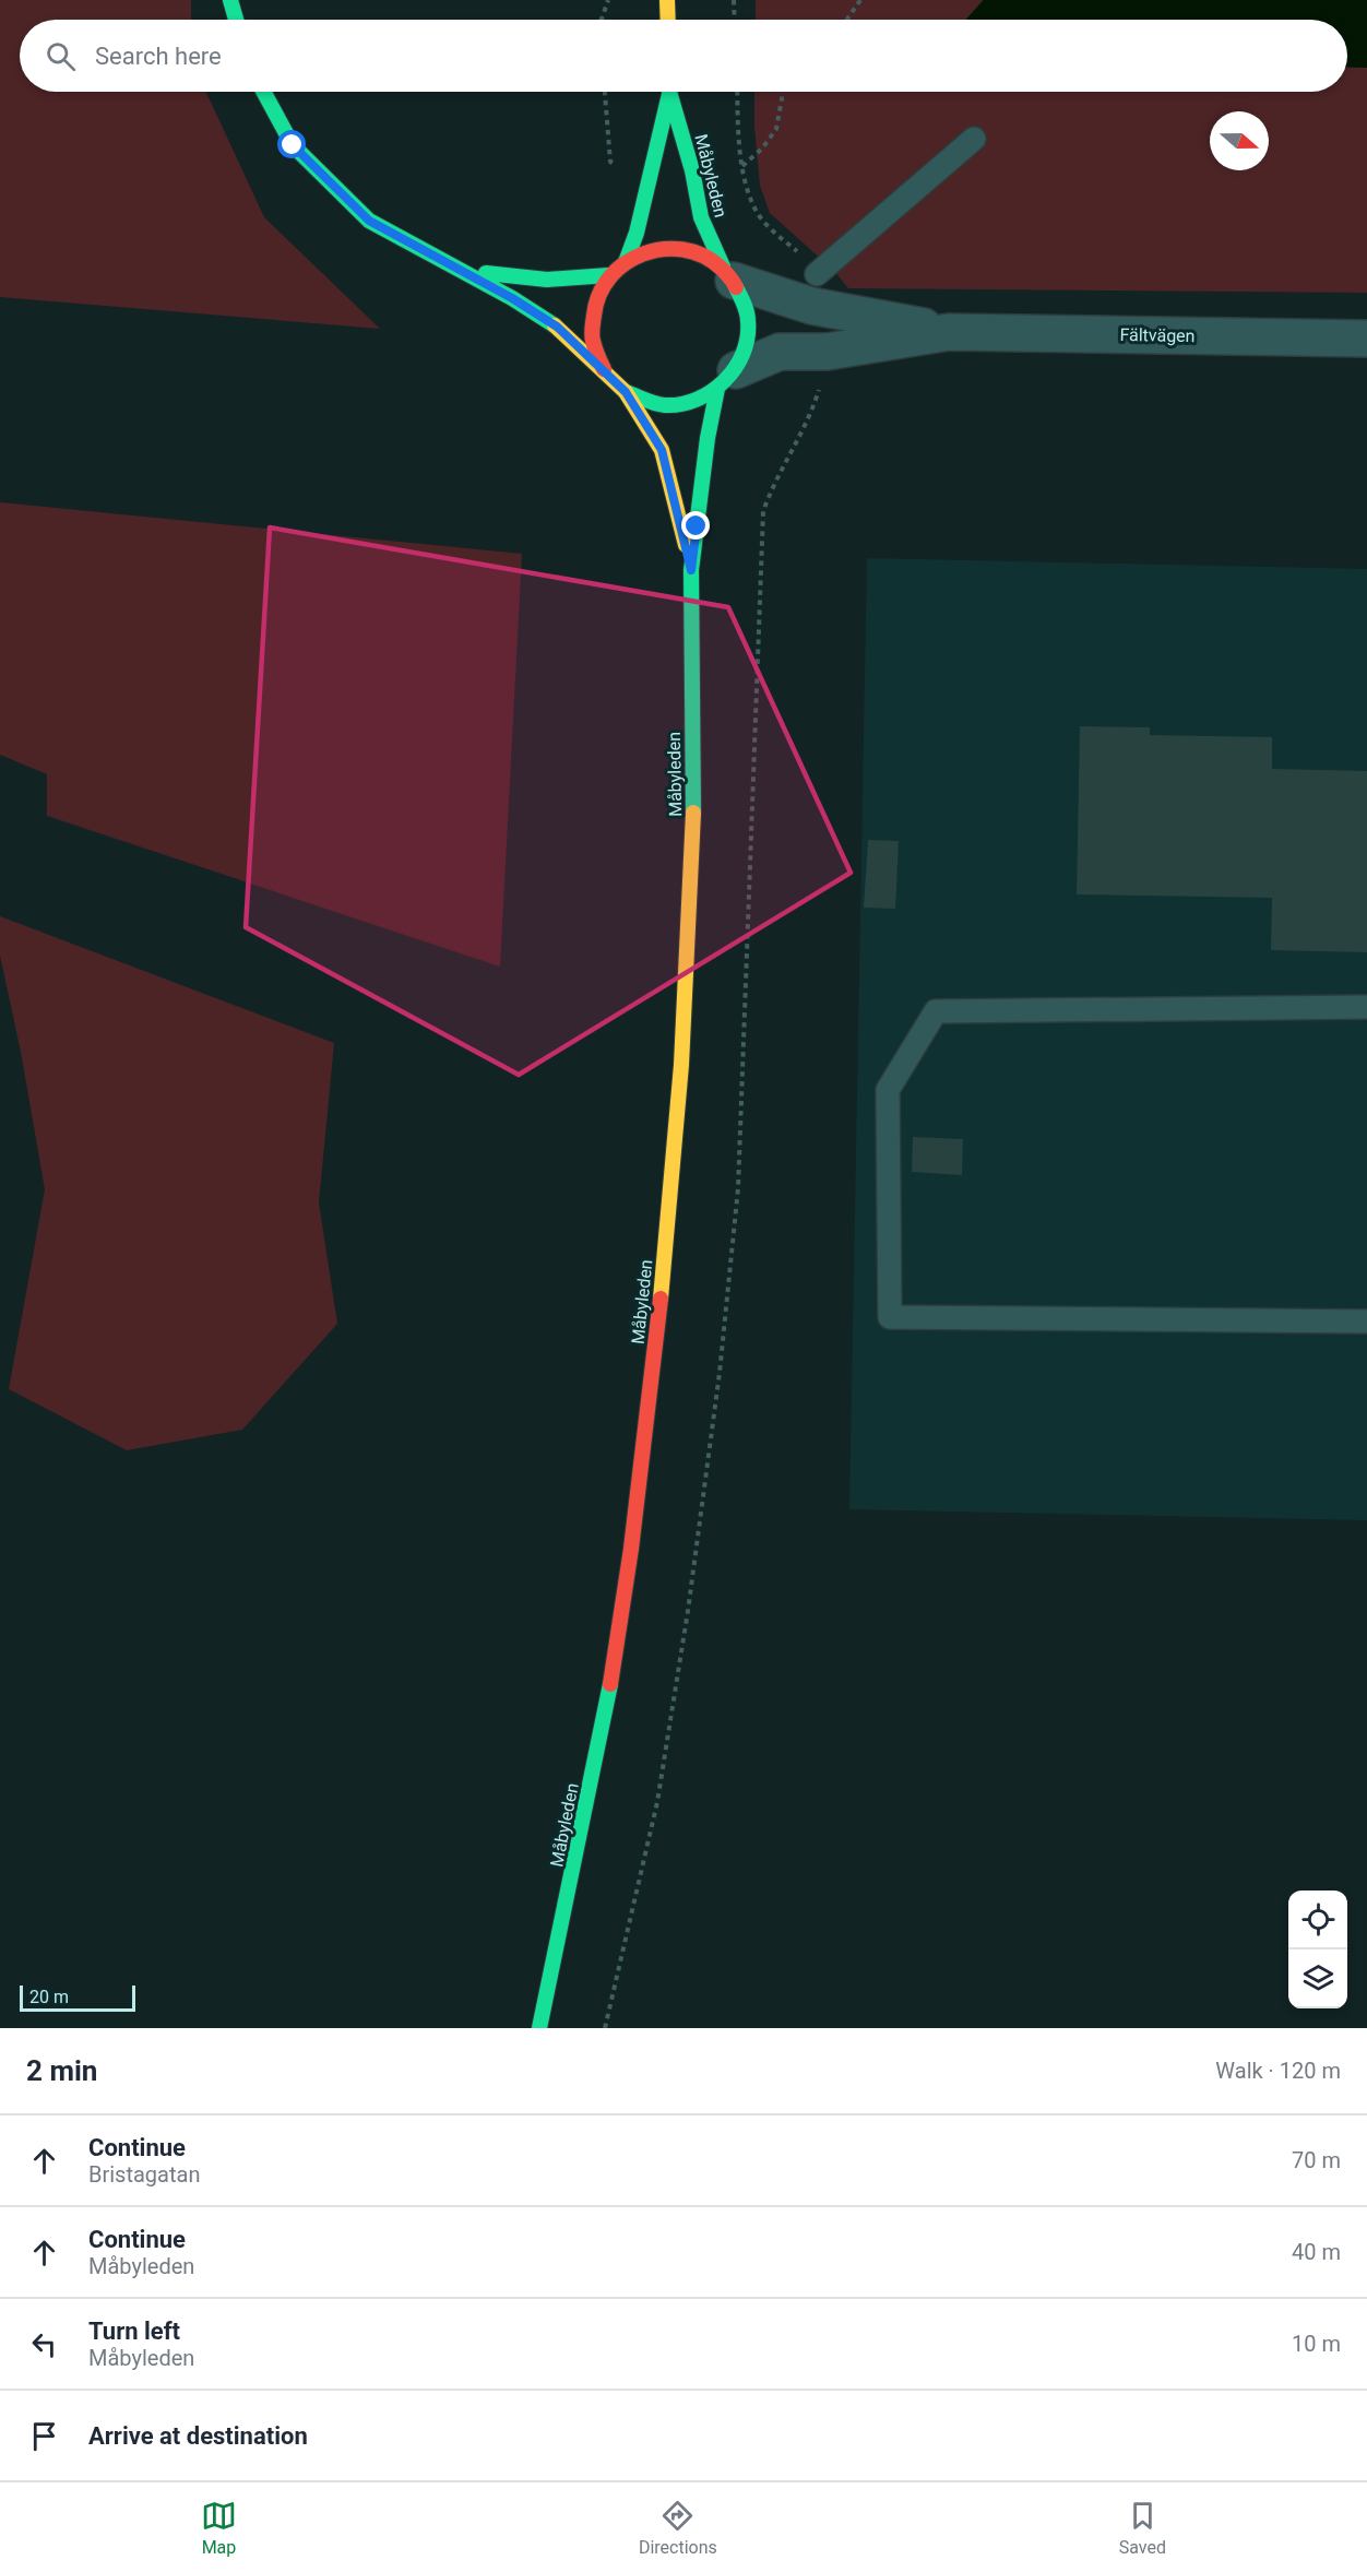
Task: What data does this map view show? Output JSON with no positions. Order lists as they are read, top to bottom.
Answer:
{
  "streets": {
    "street": ["Måbyleden", "Fältvägen"]
  },
  "crossings": [
    ["Måbyleden", "Fältvägen"]
  ],
  "scale_bar": "20 m",
  "north": "right",
  "page": {
    "search": "Search here",
    "scale": "20 m",
    "heading": ["2 min", "Walk · 120 m"],
    "list": [
      ["Continue", "Bristagatan", "70 m"],
      ["Continue", "Måbyleden", "40 m"],
      ["Turn left", "Måbyleden", "10 m"],
      "Arrive at destination"
    ],
    "nav": ["Map", "Directions", "Saved"]
  }
}
